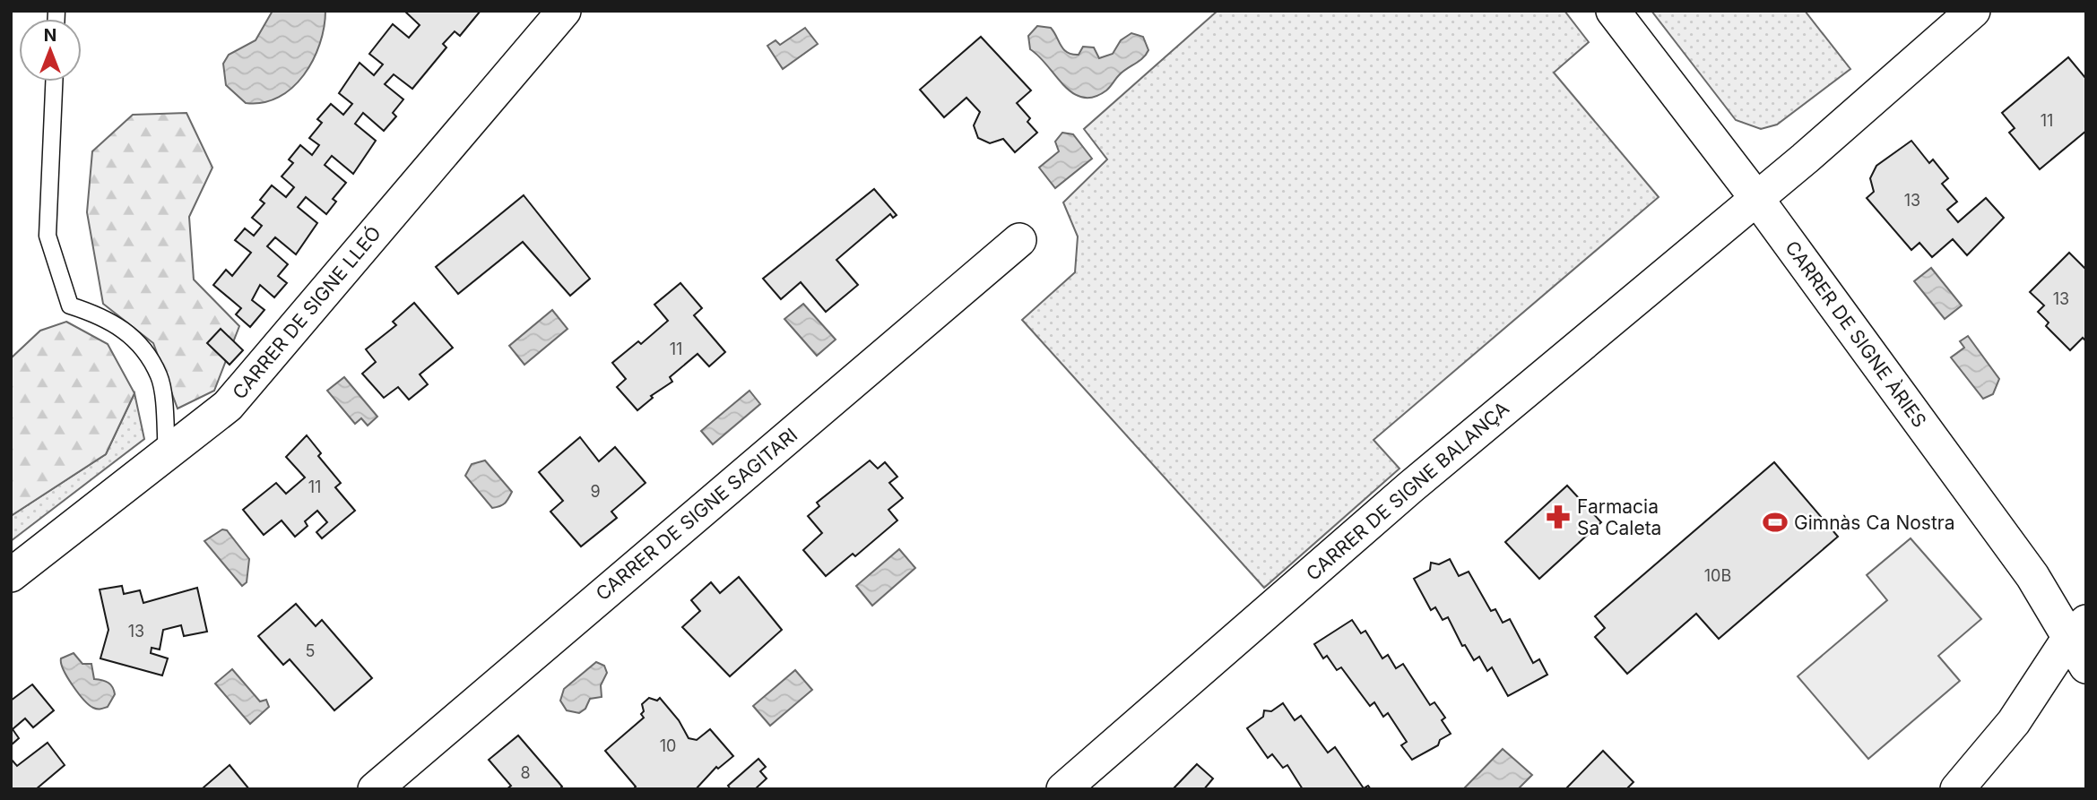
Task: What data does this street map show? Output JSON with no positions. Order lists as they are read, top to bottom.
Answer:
{
  "streets": {
    "street": [
      "CARRER DE SIGNE LLEÓ",
      "CARRER DE SIGNE ÀRIES",
      "CARRER DE SIGNE BALANÇA",
      "CARRER DE SIGNE SAGITARI"
    ]
  },
  "crossings": [
    ["CARRER DE SIGNE ÀRIES", "CARRER DE SIGNE BALANÇA"]
  ],
  "places": {
    "pharmacy": ["Farmacia Sa Caleta"],
    "sports": ["Gimnàs Ca Nostra"]
  },
  "house_numbers": [
    "11",
    "13",
    "13",
    "11",
    "11",
    "9",
    "10B",
    "13",
    "5",
    "10",
    "8"
  ],
  "north": "top"
}
